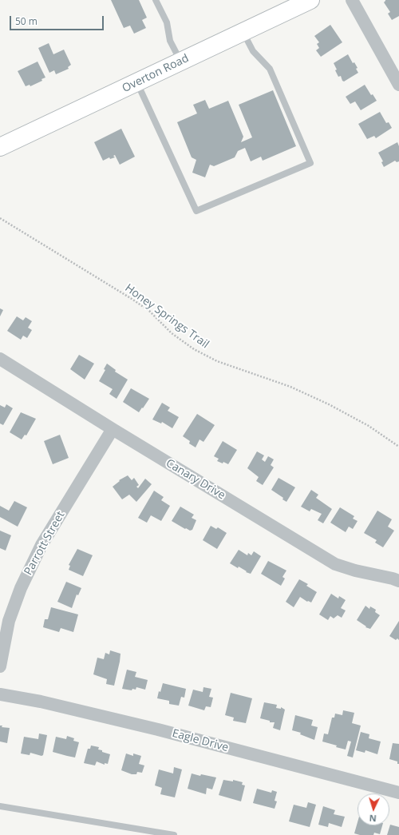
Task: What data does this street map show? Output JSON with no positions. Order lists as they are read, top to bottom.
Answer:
{
  "streets": {
    "street": [
      "Overton Road",
      "Canary Drive",
      "Parrott Street",
      "Eagle Drive"
    ],
    "path": ["Honey Springs Trail"]
  },
  "crossings": [
    ["Canary Drive", "Parrott Street"]
  ],
  "scale_bar": "50 m",
  "north": "bottom"
}
